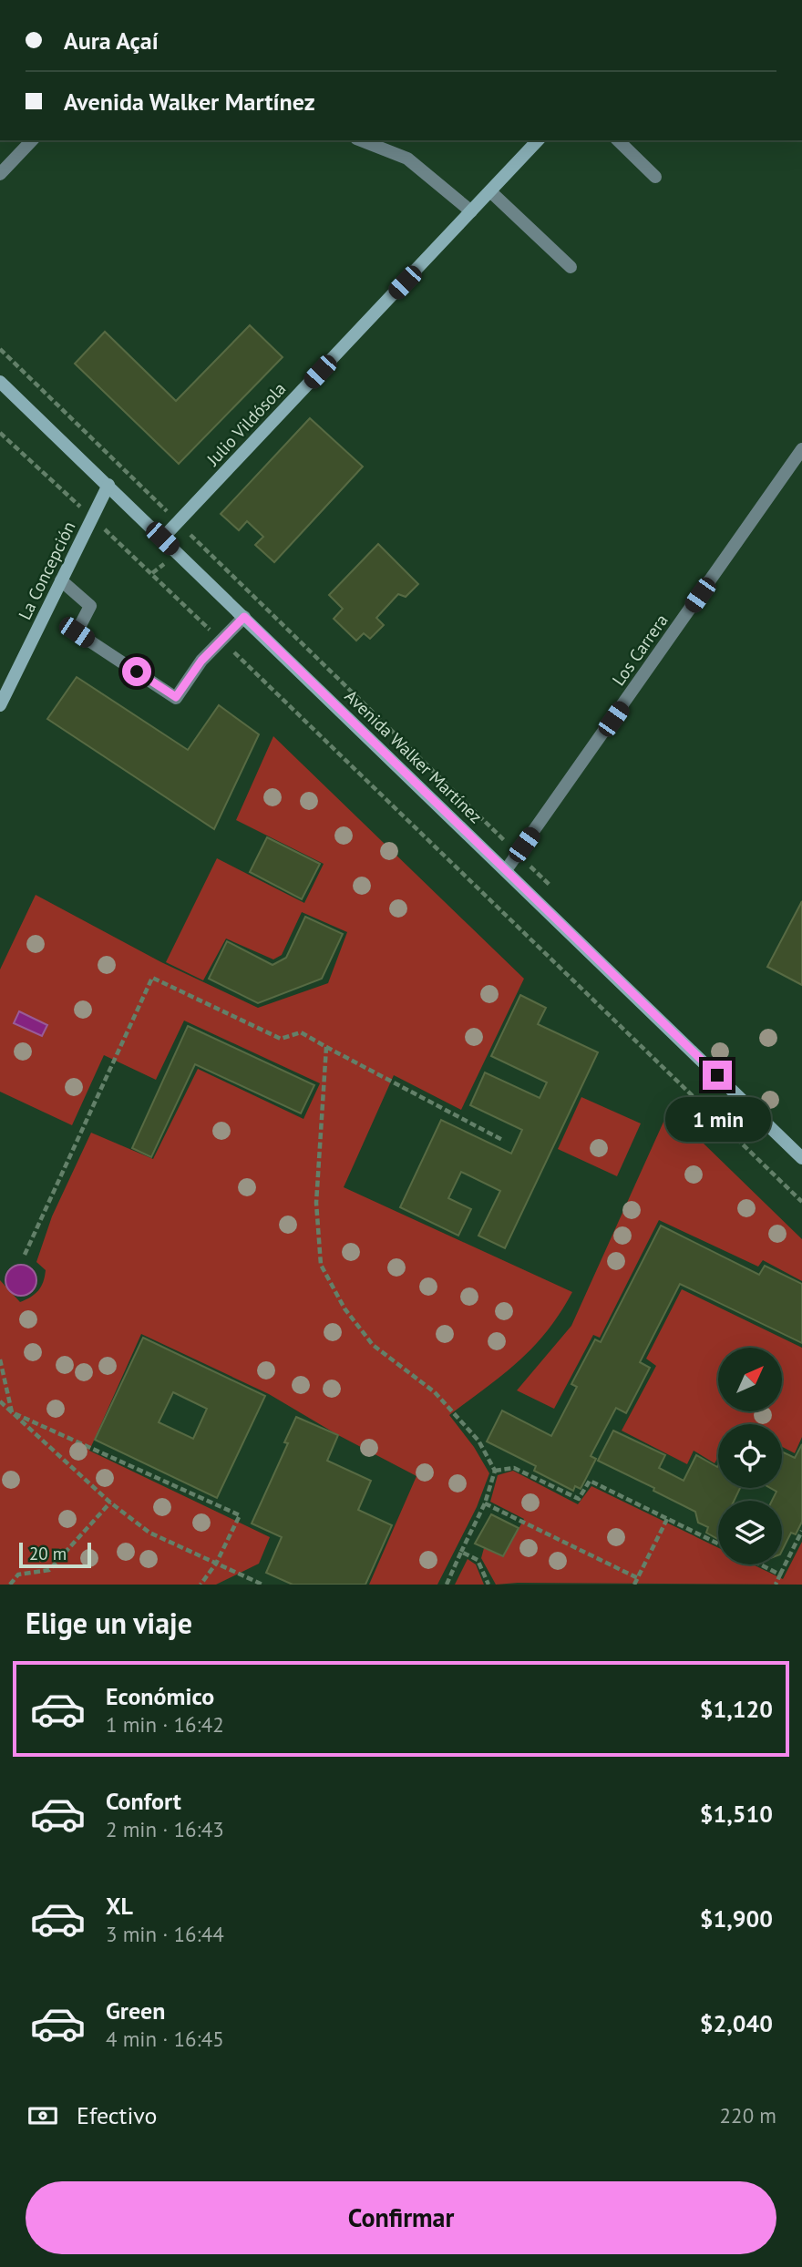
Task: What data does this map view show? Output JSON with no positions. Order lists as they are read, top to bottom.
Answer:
{
  "streets": {
    "main road": ["Julio Vildósola", "La Concepción", "Avenida Walker Martínez"],
    "street": ["Los Carrera"]
  },
  "crossings": [
    ["Julio Vildósola", "Avenida Walker Martínez"],
    ["La Concepción", "Avenida Walker Martínez"],
    ["Los Carrera", "Avenida Walker Martínez"]
  ],
  "scale_bar": "20 m",
  "north": "top right",
  "page": {
    "banner": ["Aura Açaí", "Avenida Walker Martínez"],
    "bubble": "1 min",
    "scale": "20 m",
    "heading": "Elige un viaje",
    "list": [
      {
        "name": "Económico",
        "note": "1 min · 16:42",
        "value": "$1,120"
      },
      {
        "name": "Confort",
        "note": "2 min · 16:43",
        "value": "$1,510"
      },
      {
        "name": "XL",
        "note": "3 min · 16:44",
        "value": "$1,900"
      },
      {
        "name": "Green",
        "note": "4 min · 16:45",
        "value": "$2,040"
      }
    ],
    "pay": ["Efectivo", "220 m"],
    "buttons": "Confirmar"
  }
}
